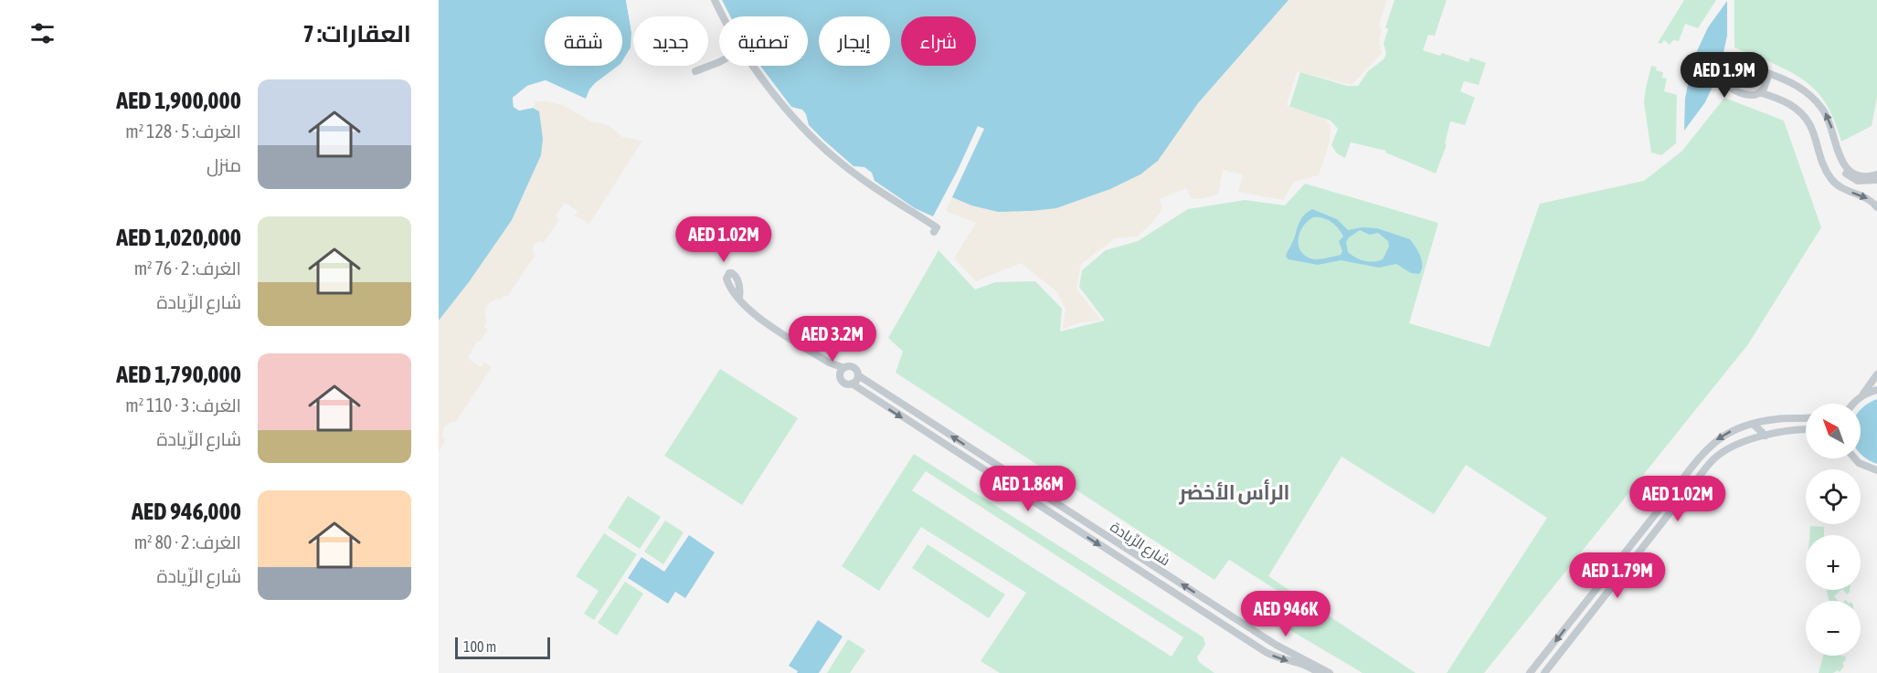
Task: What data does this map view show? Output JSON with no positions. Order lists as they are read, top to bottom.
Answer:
{
  "streets": {
    "street": ["شارع الرِّيادة"]
  },
  "districts": ["الرأس الأخضر"],
  "scale_bar": "100 m",
  "north": "top left",
  "page": {
    "heading": "العقارات: 7",
    "chip": [
      "شراء",
      "إيجار",
      "تصفية",
      "جديد",
      "شقة"
    ],
    "price": [
      "AED 1.9M",
      "AED 1.02M",
      "AED 3.2M",
      "AED 1.86M",
      "AED 1.02M",
      "AED 1.79M",
      "AED 946K"
    ],
    "list": [
      {
        "name": "AED 1,900,000",
        "note": "الغرف: 5 · 128 m² · منزل"
      },
      {
        "name": "AED 1,020,000",
        "note": "الغرف: 2 · 76 m² · شارع الرِّيادة"
      },
      {
        "name": "AED 1,790,000",
        "note": "الغرف: 3 · 110 m² · شارع الرِّيادة"
      },
      {
        "name": "AED 946,000",
        "note": "الغرف: 2 · 80 m² · شارع الرِّيادة"
      }
    ],
    "map_buttons": ["+", "−"],
    "scale": "100 m"
  }
}
